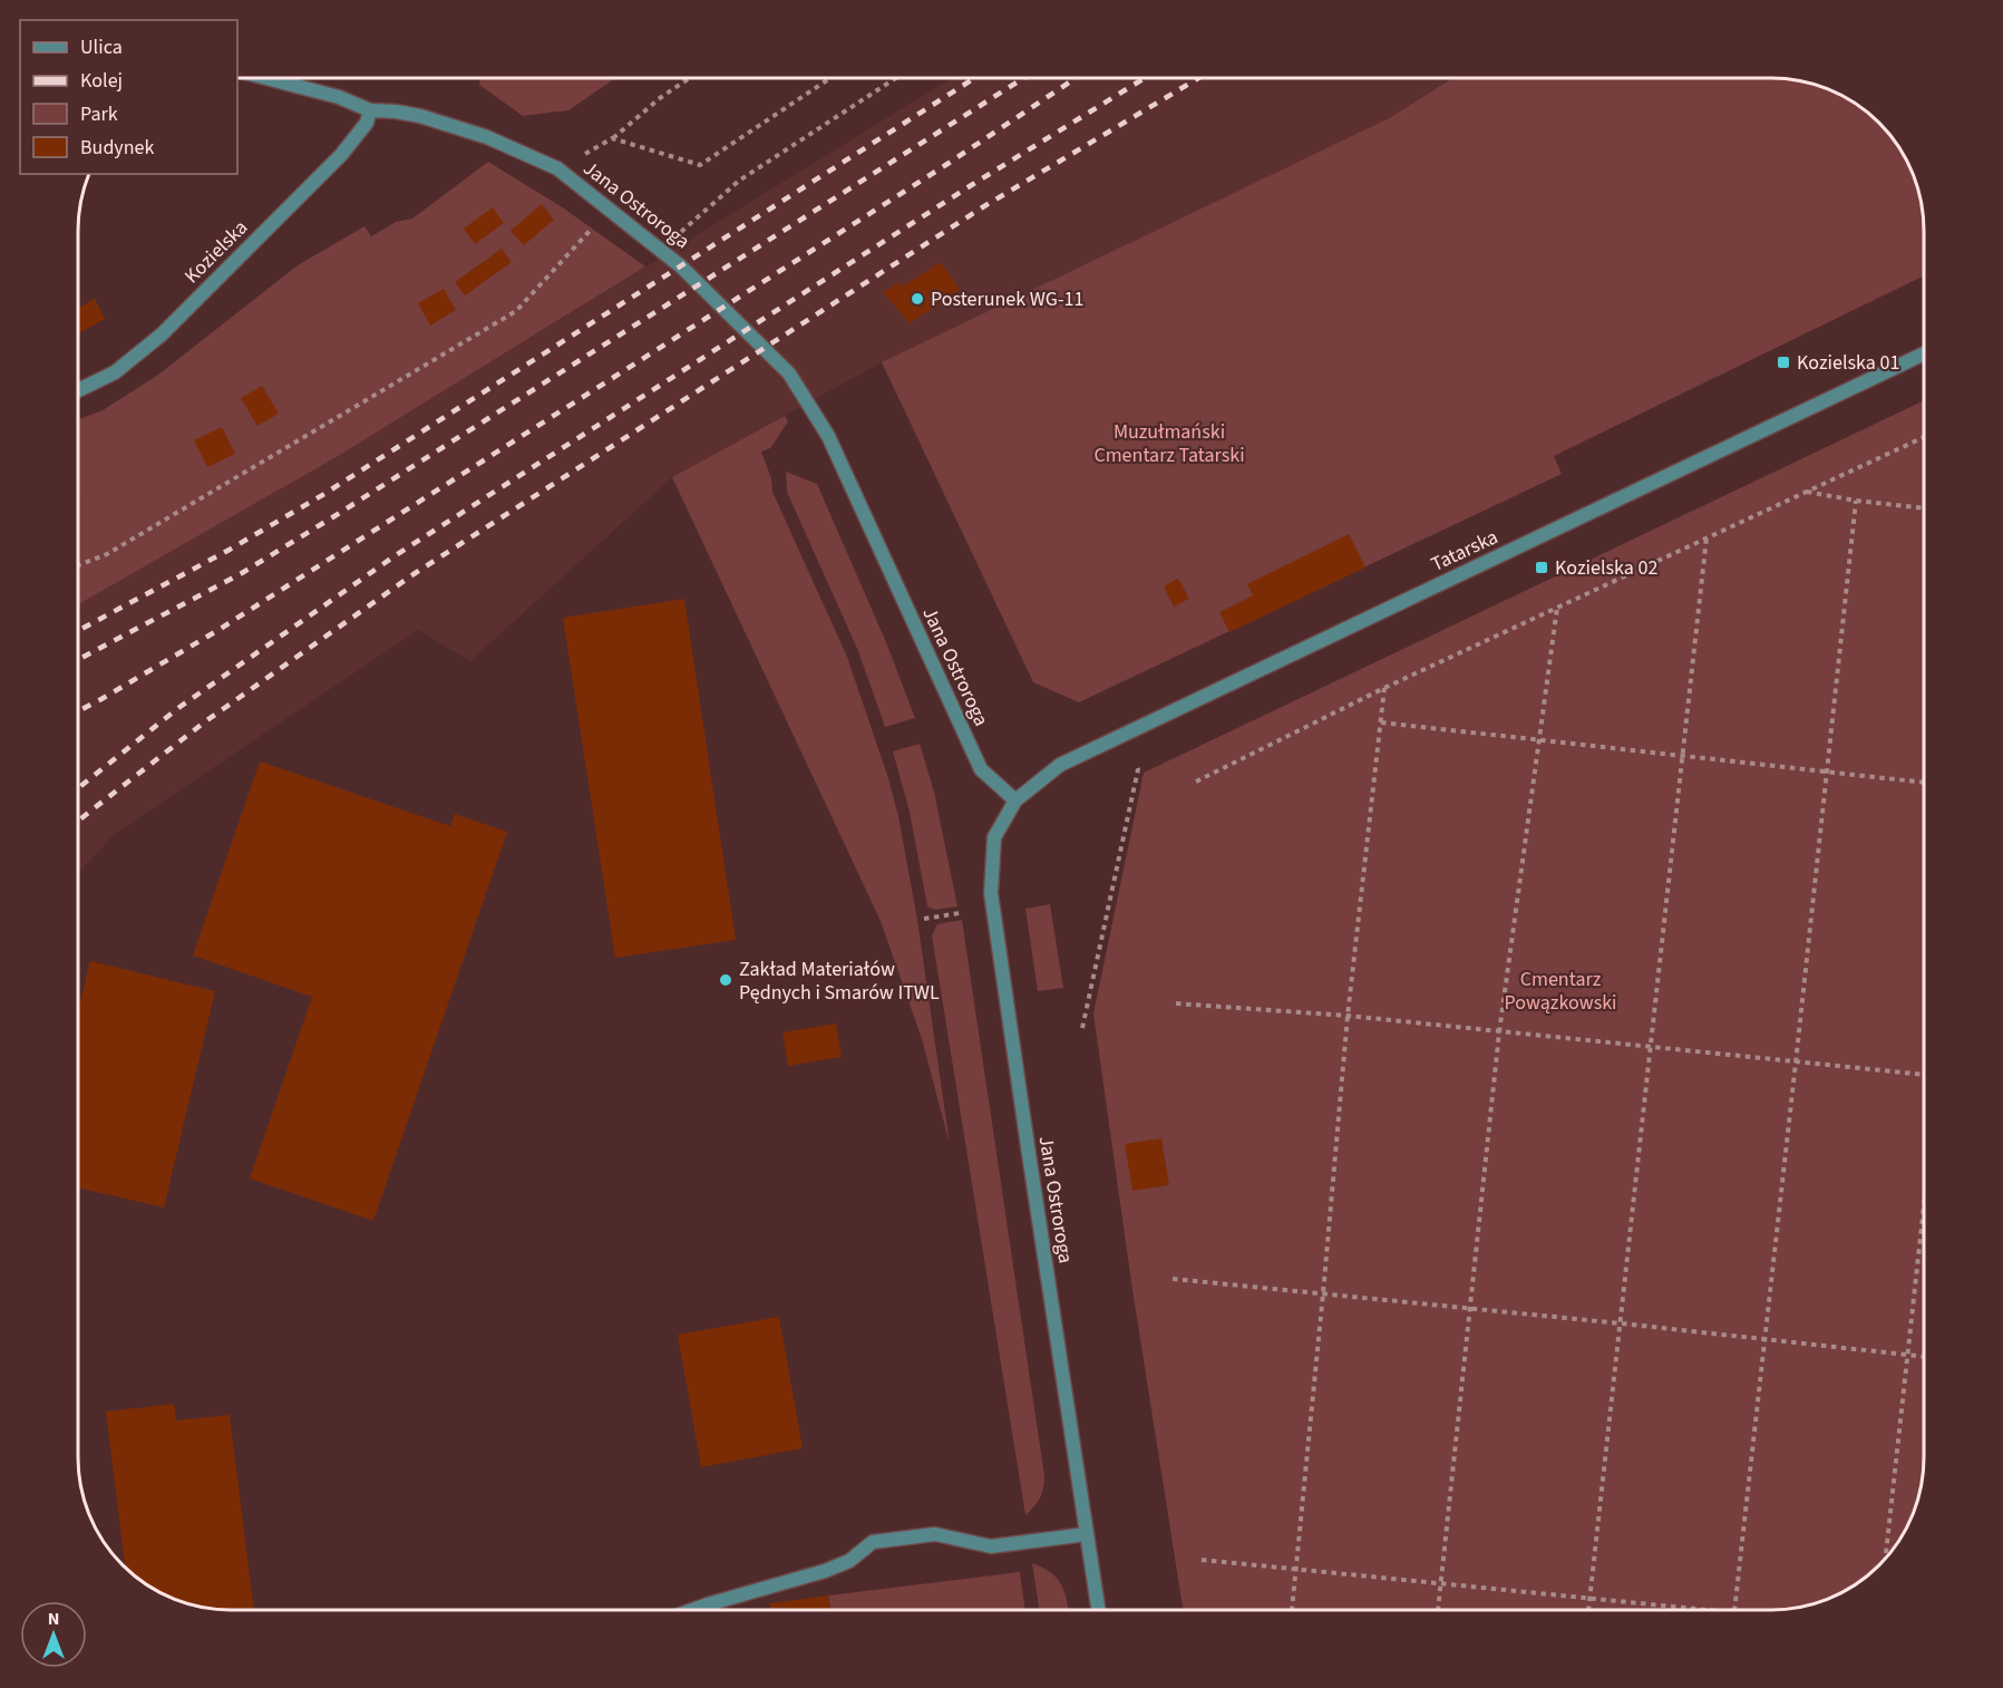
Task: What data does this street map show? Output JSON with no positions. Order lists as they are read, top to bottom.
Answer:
{
  "streets": {
    "street": ["Jana Ostroroga", "Kozielska", "Tatarska"]
  },
  "crossings": [
    ["Jana Ostroroga", "Kozielska"],
    ["Jana Ostroroga", "Tatarska"]
  ],
  "parks": ["Muzułmański Cmentarz Tatarski", "Cmentarz Powązkowski"],
  "places": {
    "other": ["Posterunek WG-11", "Zakład Materiałów Pędnych i Smarów ITWL"],
    "transit": ["Kozielska 01", "Kozielska 02"]
  },
  "legend": [
    "Ulica",
    "Kolej",
    "Park",
    "Budynek"
  ],
  "north": "top"
}
